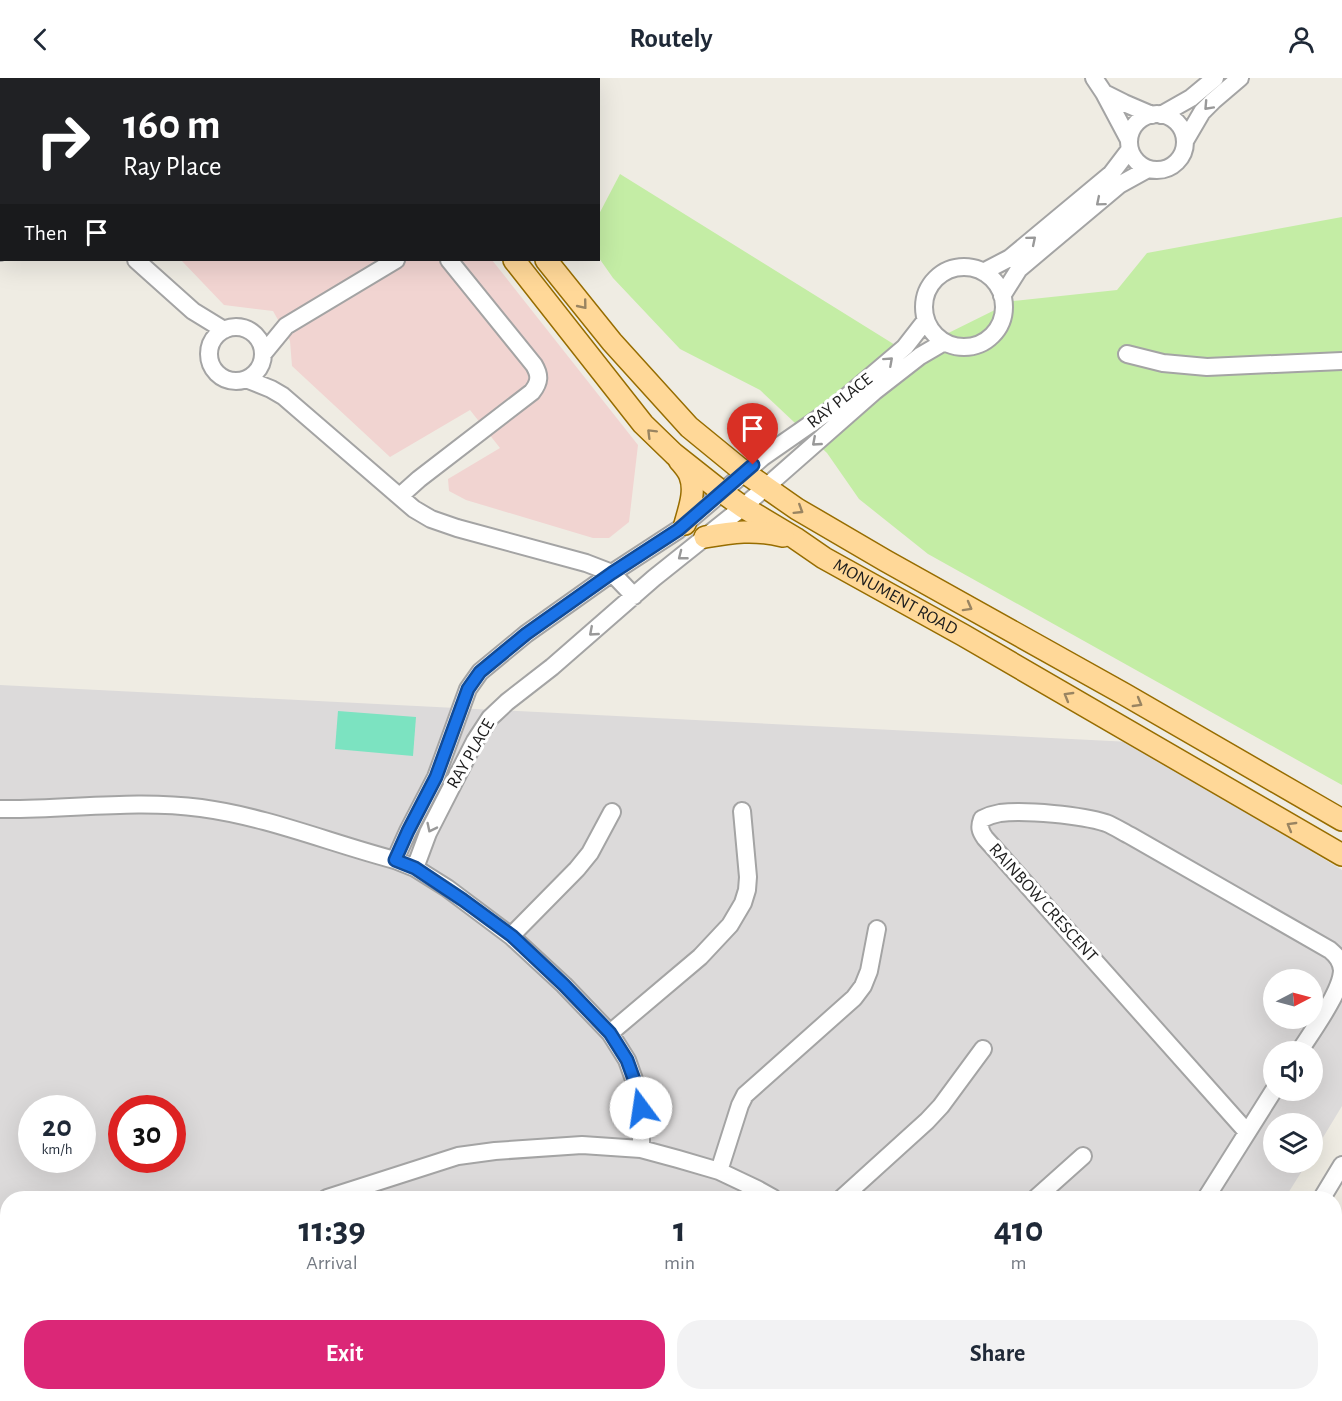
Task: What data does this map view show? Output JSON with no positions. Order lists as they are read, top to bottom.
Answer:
{
  "streets": {
    "main road": ["MONUMENT ROAD"],
    "street": ["RAY PLACE", "RAINBOW CRESCENT"]
  },
  "crossings": [
    ["RAY PLACE", "MONUMENT ROAD"]
  ],
  "north": "right",
  "page": {
    "header": "Routely",
    "turn": ["160 m", "Ray Place"],
    "then": "Then",
    "speed": "20 km/h",
    "limit": "30",
    "eta": [
      "11:39",
      "Arrival",
      "1",
      "min",
      "410",
      "m"
    ],
    "buttons": ["Exit", "Share"]
  }
}
